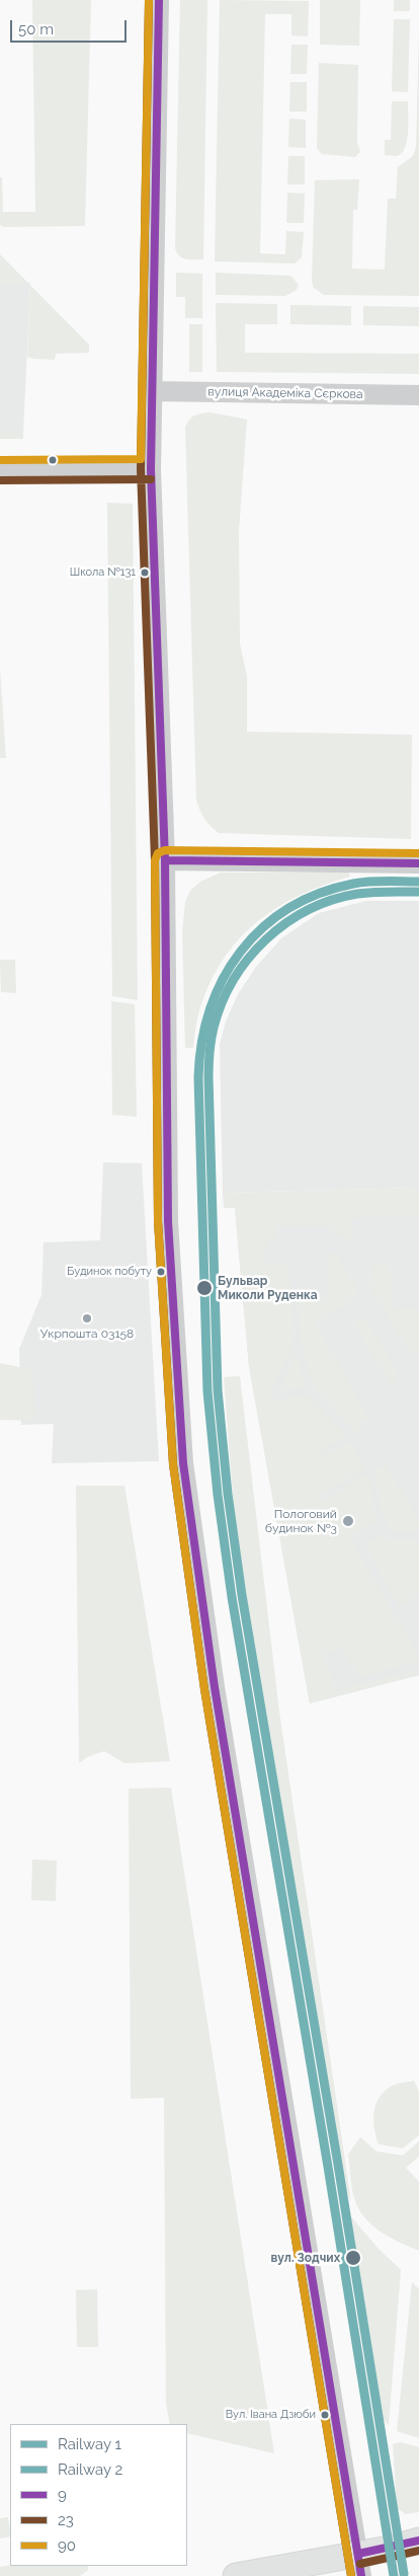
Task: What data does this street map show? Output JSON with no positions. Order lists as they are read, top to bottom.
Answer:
{
  "streets": {
    "street": ["вулиця Академіка Сєркова"]
  },
  "places": [
    "Школа №131",
    "Будинок побуту",
    "Бульвар Миколи Руденка",
    "Укрпошта 03158",
    "Пологовий будинок №3",
    "вул. Зодчих",
    "Вул. Івана Дзюби"
  ],
  "lines": [
    "transit line 9",
    "transit line 23",
    "transit line 90",
    "rail line 1",
    "rail line 2"
  ],
  "legend": [
    "Railway 1",
    "Railway 2",
    "9",
    "23",
    "90"
  ],
  "scale_bar": "50 m"
}
